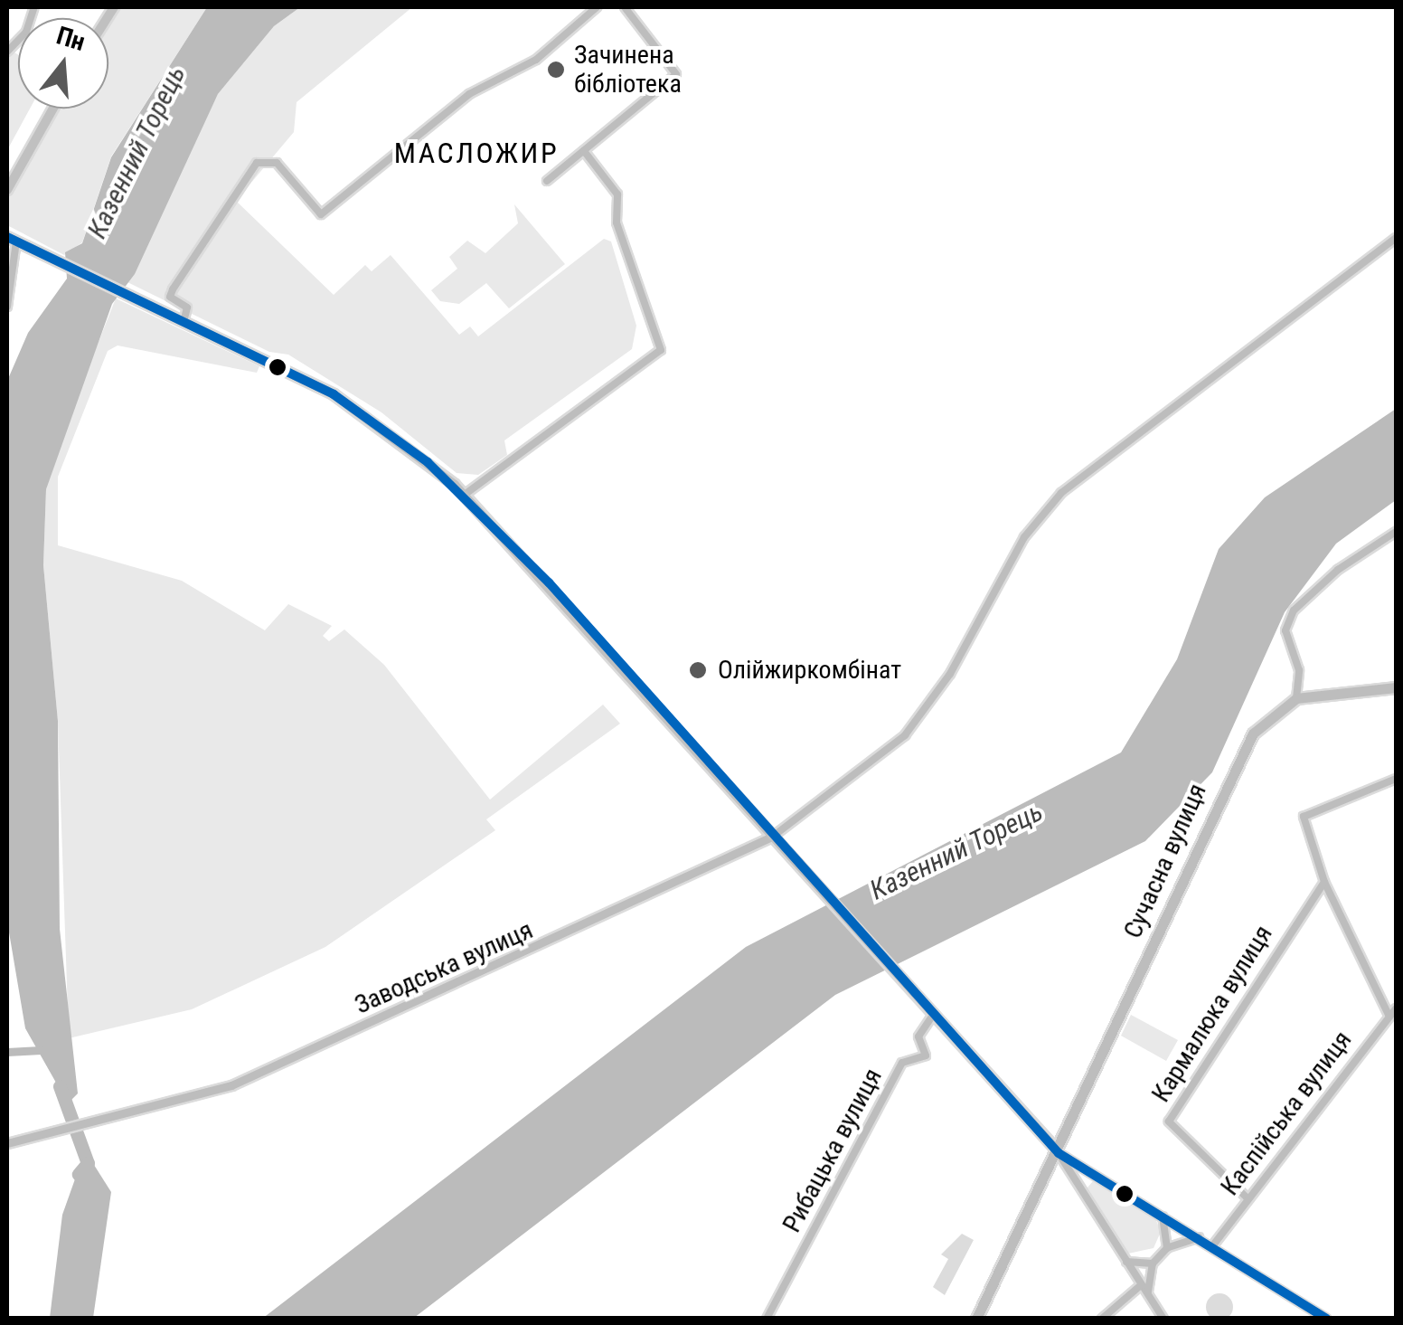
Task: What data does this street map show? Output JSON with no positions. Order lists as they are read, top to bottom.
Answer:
{
  "streets": {
    "main road": ["Сучасна вулиця"],
    "street": [
      "Заводська вулиця",
      "Кармалюка вулиця",
      "Каспійська вулиця",
      "Рибацька вулиця"
    ]
  },
  "crossings": [
    ["Кармалюка вулиця", "Каспійська вулиця"]
  ],
  "districts": ["МАСЛОЖИР"],
  "water": ["Казенний Торець"],
  "places": ["Зачинена бібліотека", "Олійжиркомбiнат"],
  "north": "top"
}
